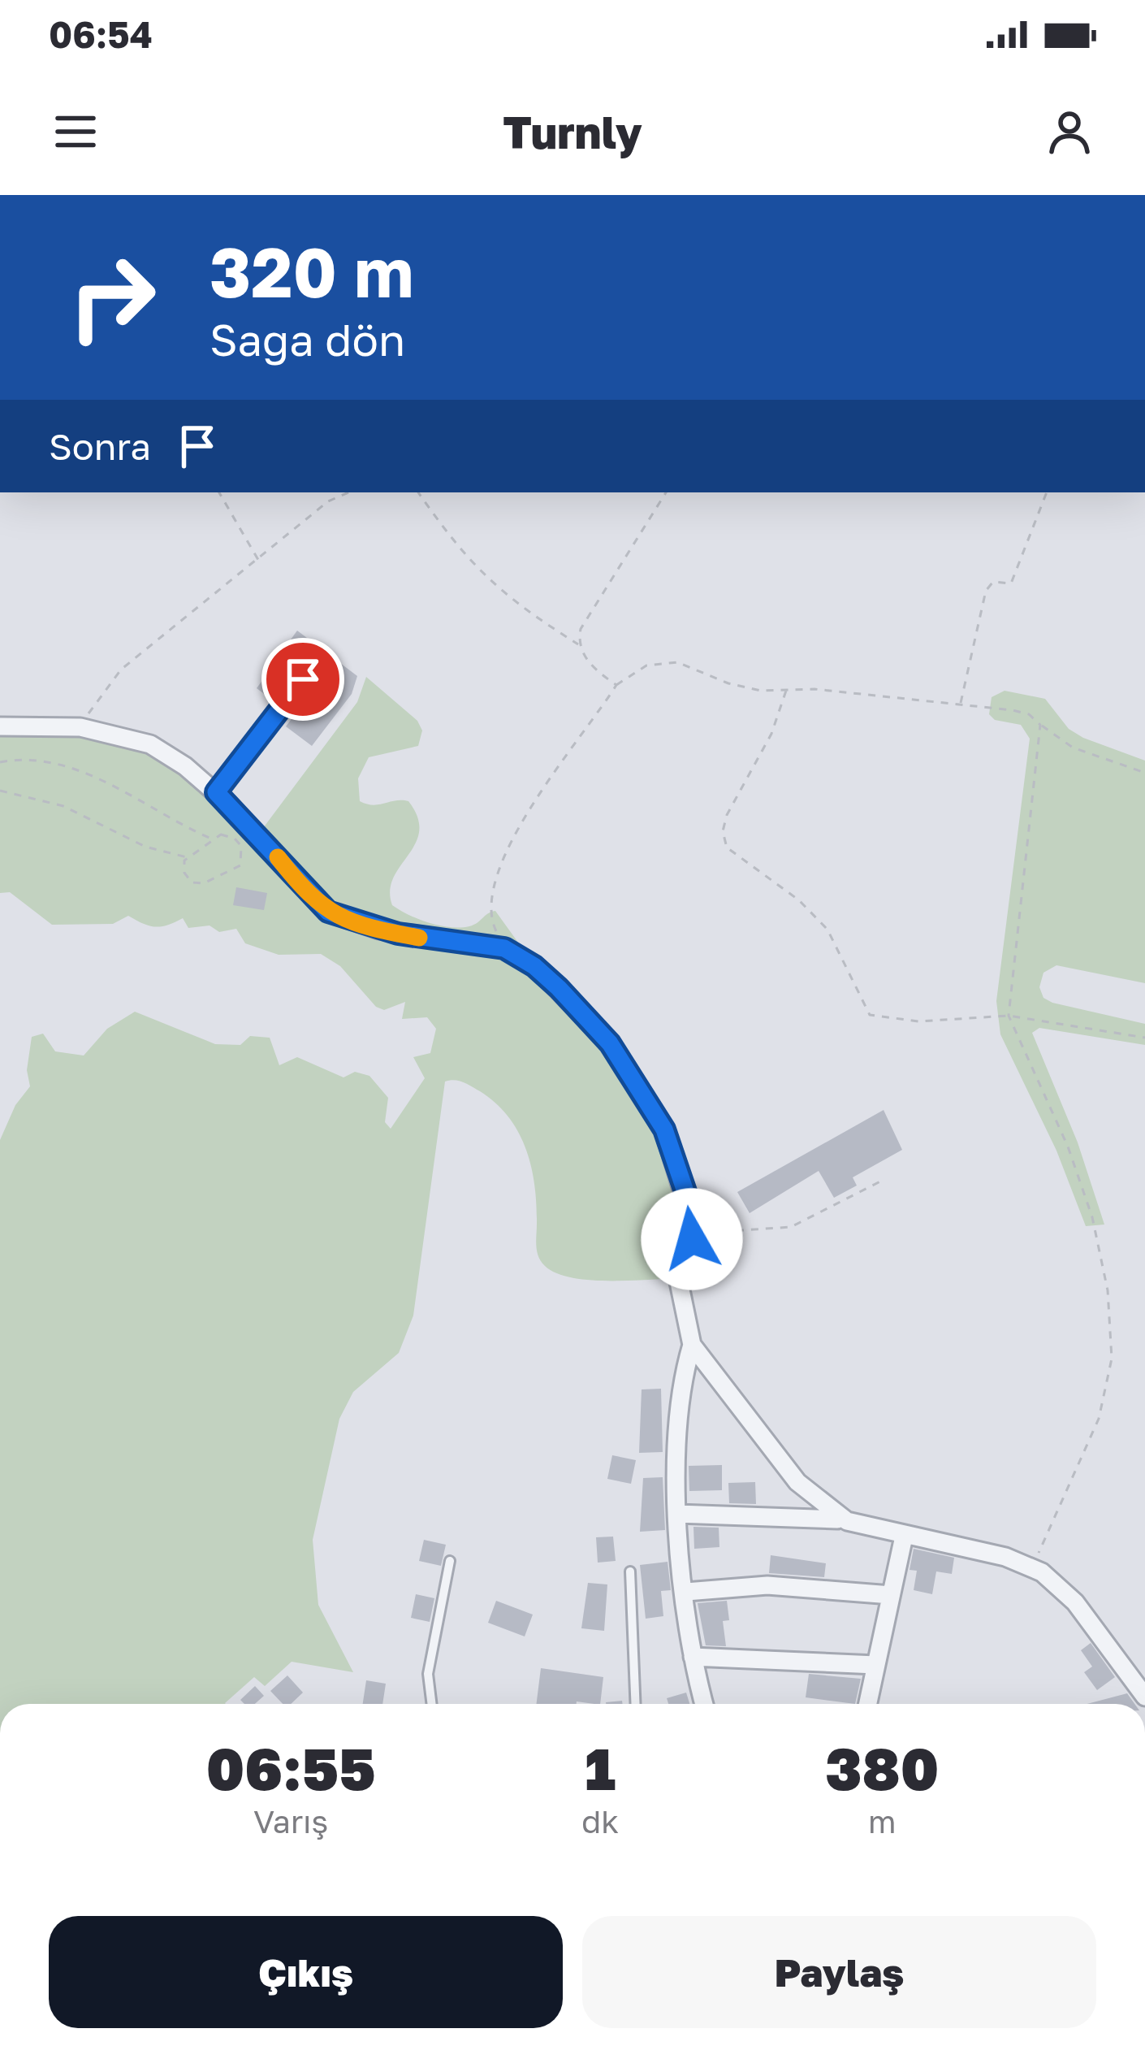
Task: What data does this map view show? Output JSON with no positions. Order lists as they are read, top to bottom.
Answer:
{
  "page": {
    "status": "06:54",
    "header": "Turnly",
    "turn": ["320 m", "Sağa dön"],
    "then": "Sonra",
    "eta": [
      "06:55",
      "Varış",
      "1",
      "dk",
      "380",
      "m"
    ],
    "buttons": ["Çıkış", "Paylaş"]
  }
}
